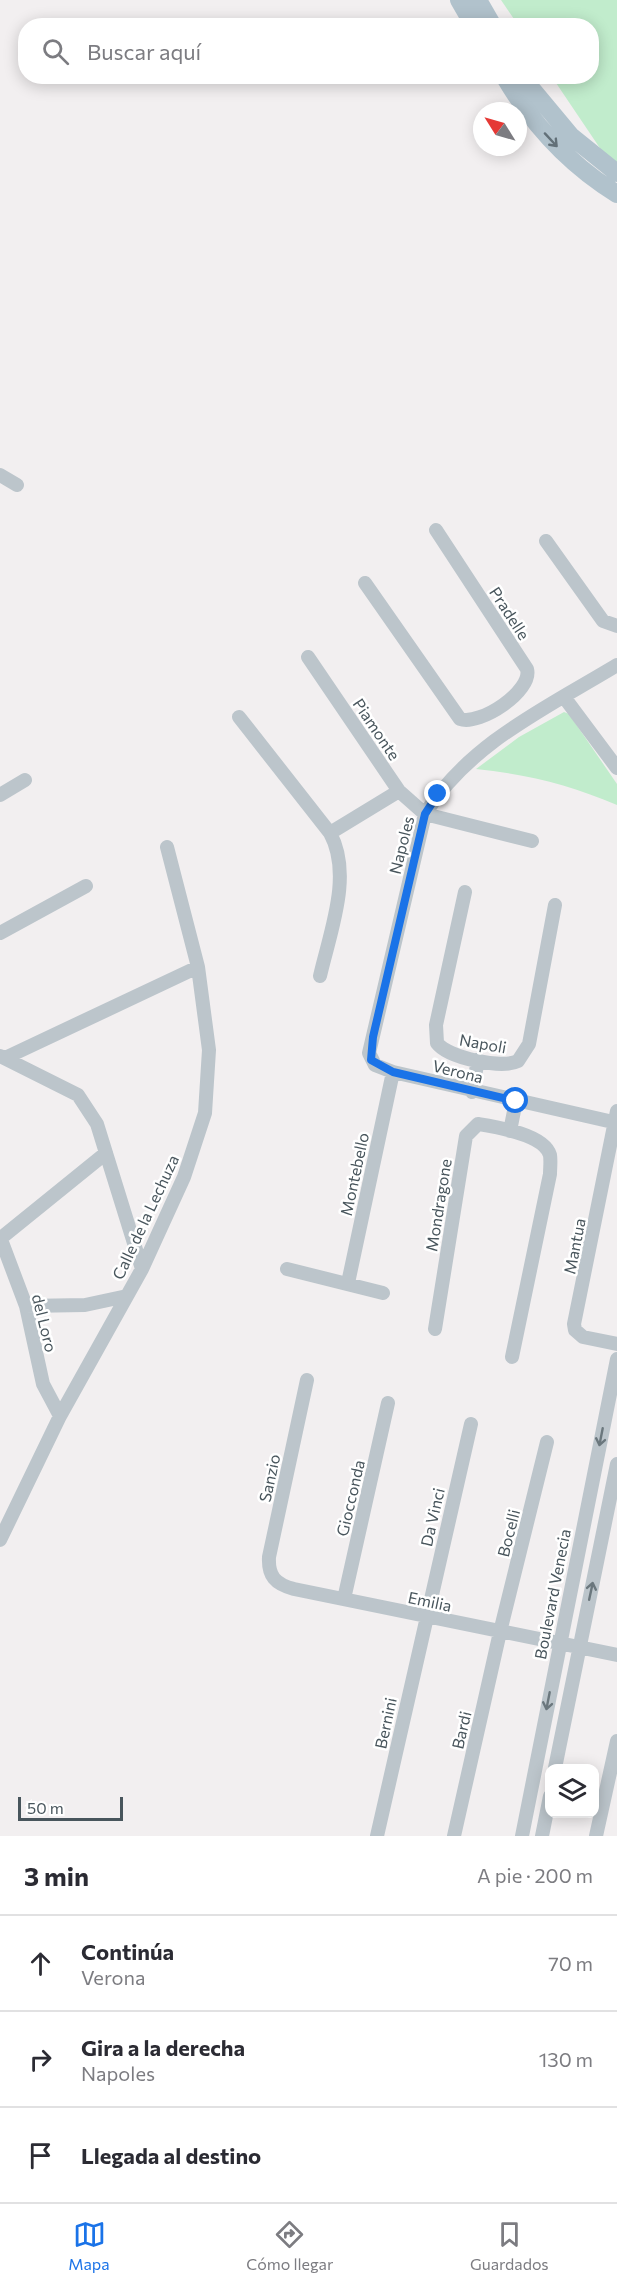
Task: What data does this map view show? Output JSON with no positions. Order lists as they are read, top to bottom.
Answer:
{
  "streets": {
    "street": [
      "Pradelle",
      "Piamonte",
      "Napoles",
      "Napoli",
      "Verona",
      "Montebello",
      "Mondragone",
      "Calle de la Lechuza",
      "Mantua",
      "del Loro",
      "Sanzio",
      "Giocconda",
      "Da Vinci",
      "Bocelli",
      "Boulevard Venecia",
      "Emilia",
      "Bernini",
      "Bardi"
    ]
  },
  "crossings": [
    ["Piamonte", "Napoles"],
    ["Napoles", "Verona"],
    ["Verona", "Montebello"],
    ["Verona", "Mantua"],
    ["Calle de la Lechuza", "del Loro"],
    ["Sanzio", "Emilia"],
    ["Giocconda", "Emilia"],
    ["Da Vinci", "Emilia"],
    ["Da Vinci", "Bernini"],
    ["Bocelli", "Emilia"],
    ["Bocelli", "Bardi"],
    ["Boulevard Venecia", "Emilia"],
    ["Emilia", "Bernini"],
    ["Emilia", "Bardi"]
  ],
  "scale_bar": "50 m",
  "north": "top left",
  "page": {
    "search": "Buscar aquí",
    "scale": "50 m",
    "heading": ["3 min", "A pie · 200 m"],
    "list": [
      ["Continúa", "Verona", "70 m"],
      ["Gira a la derecha", "Napoles", "130 m"],
      "Llegada al destino"
    ],
    "nav": ["Mapa", "Cómo llegar", "Guardados"]
  }
}
